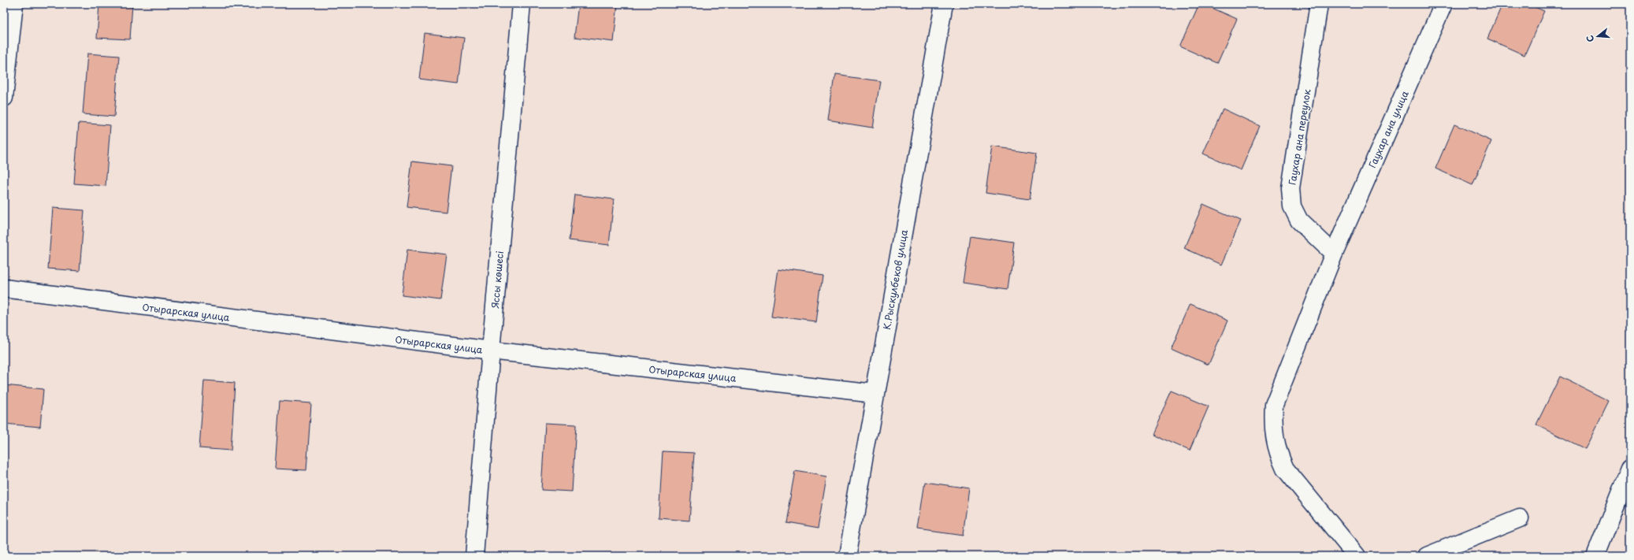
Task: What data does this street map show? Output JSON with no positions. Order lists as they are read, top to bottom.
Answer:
{
  "streets": {
    "street": [
      "Гаухар ана улица",
      "Гаухар ана переулок",
      "Яссы көшесі",
      "К.Рыскулбеков улица",
      "Отырарская улица"
    ]
  },
  "crossings": [
    ["Гаухар ана улица", "Гаухар ана переулок"],
    ["Яссы көшесі", "Отырарская улица"],
    ["К.Рыскулбеков улица", "Отырарская улица"]
  ],
  "north": "left"
}
